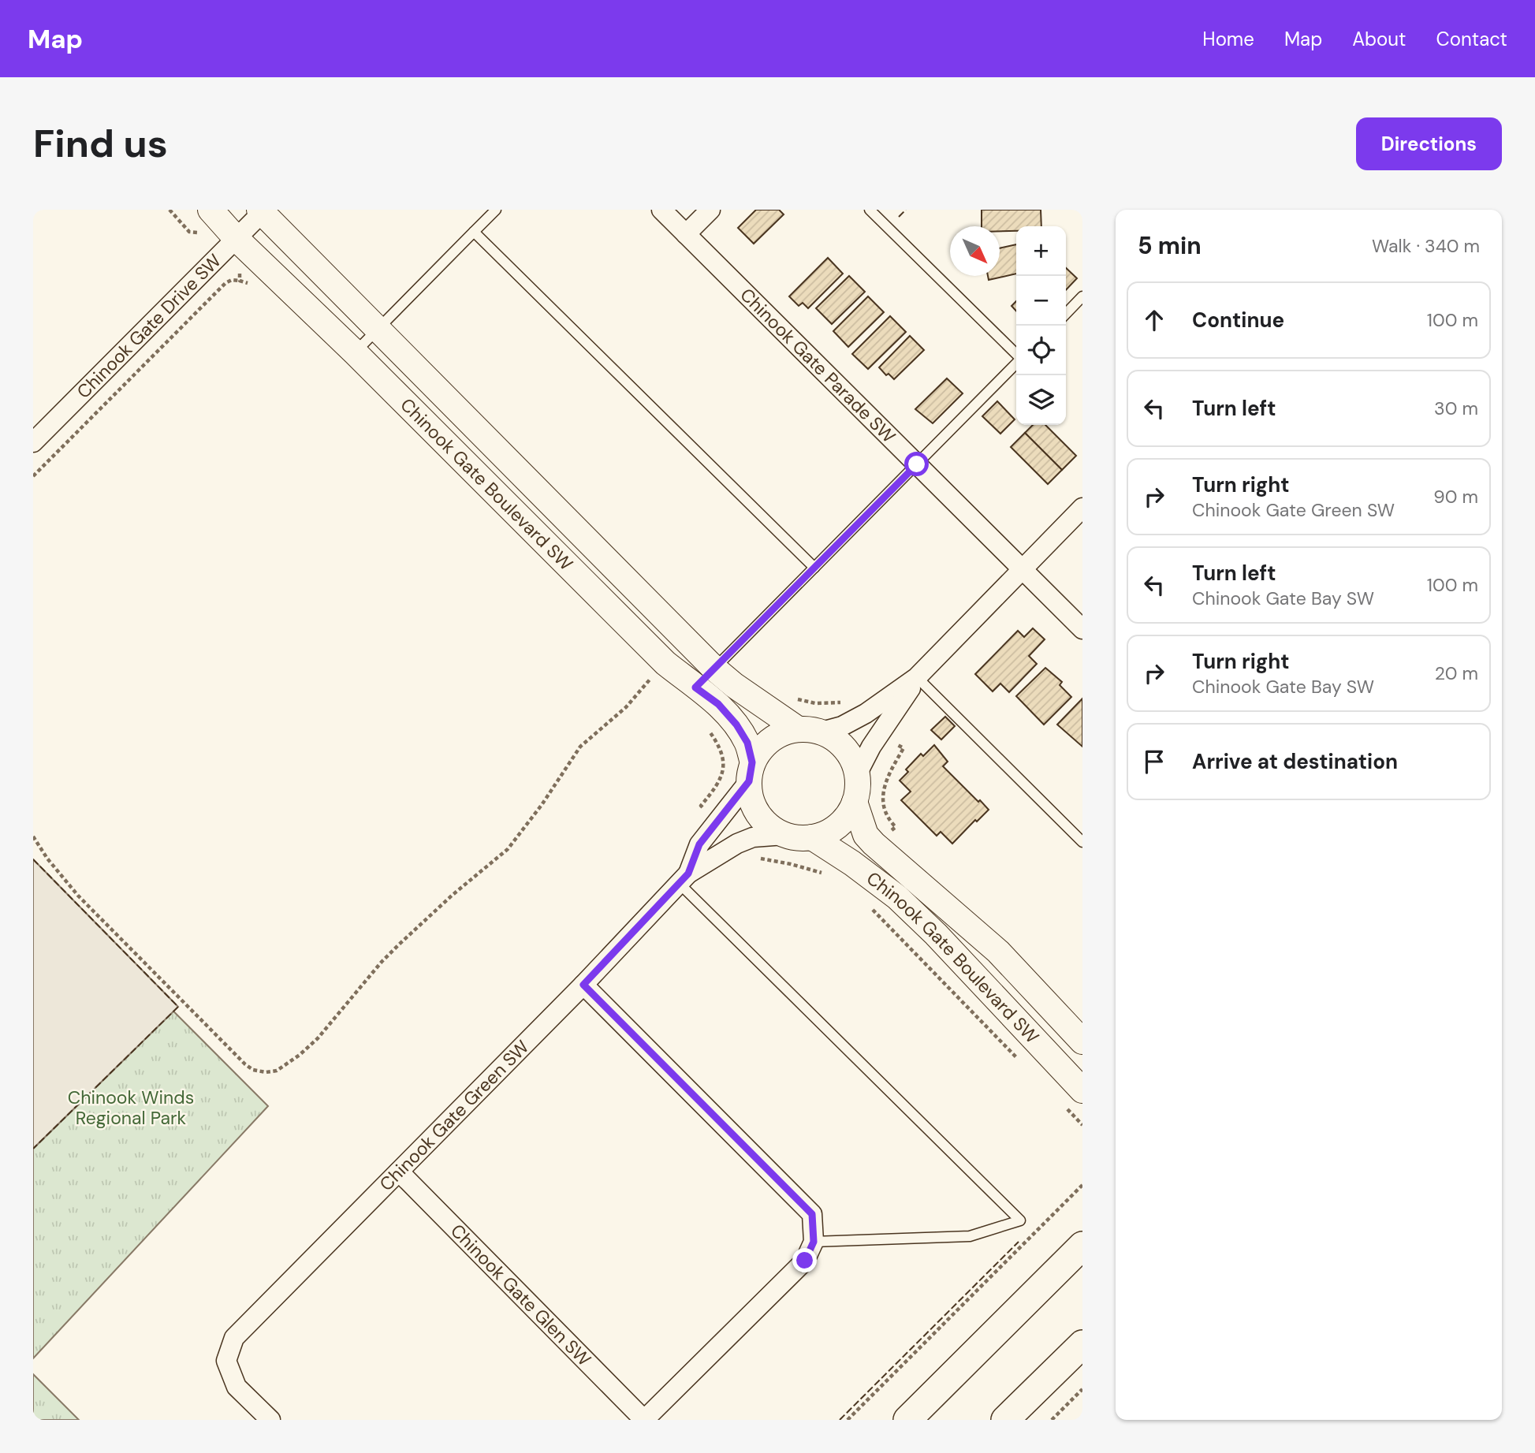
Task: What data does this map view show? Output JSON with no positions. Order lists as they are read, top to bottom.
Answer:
{
  "streets": {
    "street": [
      "Chinook Gate Drive SW",
      "Chinook Gate Parade SW",
      "Chinook Gate Boulevard SW",
      "Chinook Gate Green SW",
      "Chinook Gate Glen SW"
    ]
  },
  "crossings": [
    ["Chinook Gate Drive SW", "Chinook Gate Boulevard SW"],
    ["Chinook Gate Boulevard SW", "Chinook Gate Green SW"],
    ["Chinook Gate Green SW", "Chinook Gate Glen SW"]
  ],
  "parks": ["Chinook Winds Regional Park"],
  "north": "bottom right",
  "page": {
    "header": "Map",
    "nav": [
      "Home",
      "Map",
      "About",
      "Contact"
    ],
    "buttons": "Directions",
    "title": "Find us",
    "heading": ["5 min", "Walk · 340 m"],
    "map_buttons": ["+", "−"],
    "list": [
      ["Continue", "100 m"],
      ["Turn left", "30 m"],
      ["Turn right", "Chinook Gate Green SW", "90 m"],
      ["Turn left", "Chinook Gate Bay SW", "100 m"],
      ["Turn right", "Chinook Gate Bay SW", "20 m"],
      "Arrive at destination"
    ]
  }
}
